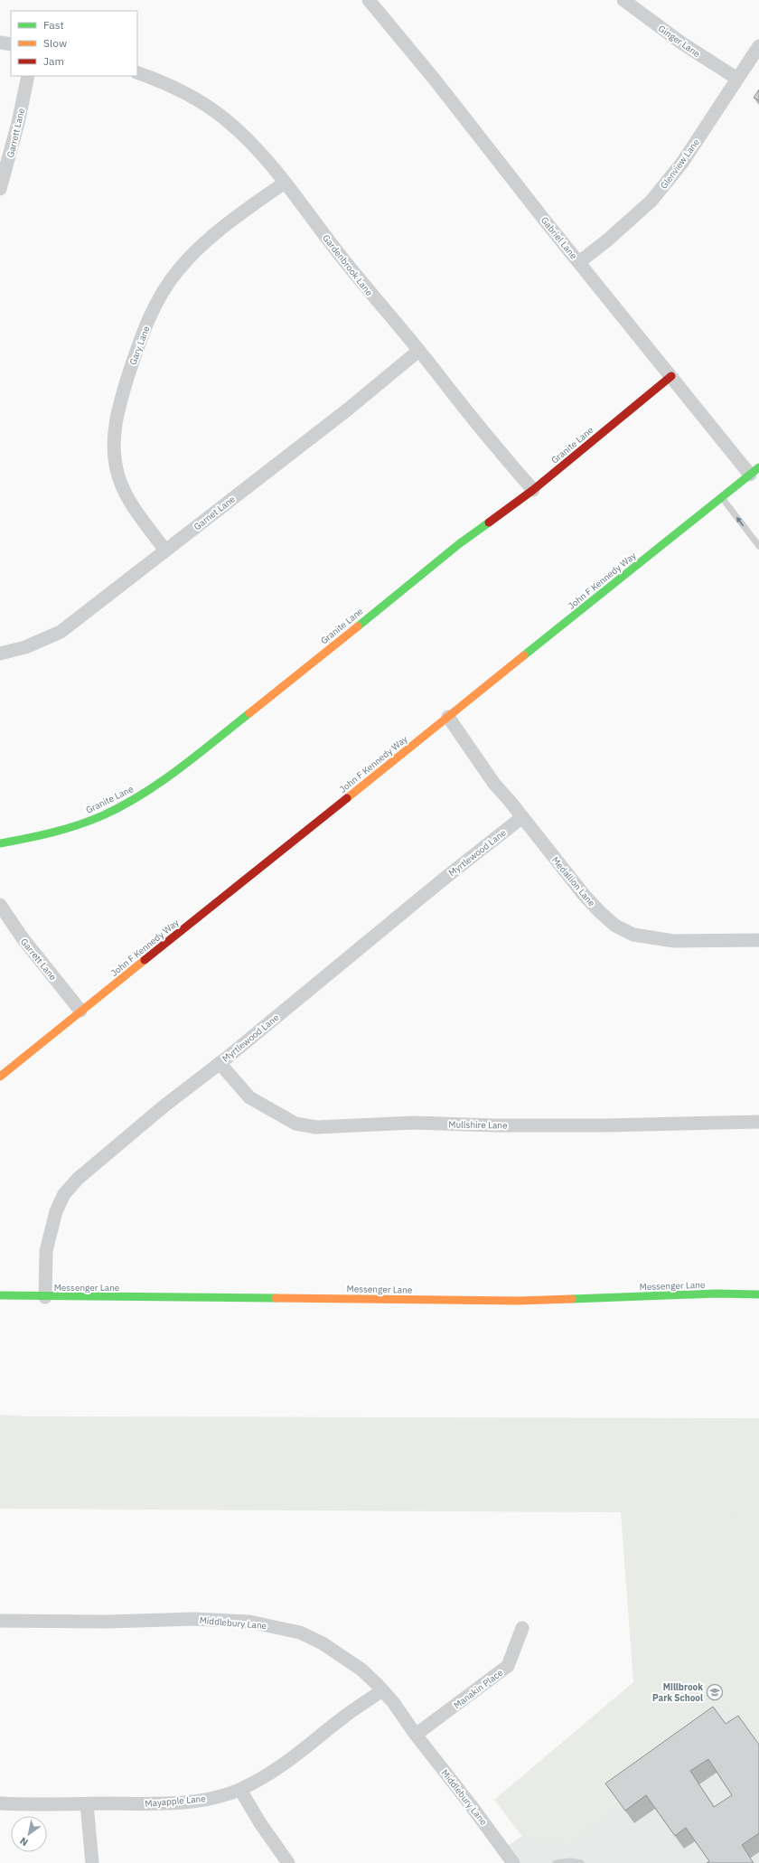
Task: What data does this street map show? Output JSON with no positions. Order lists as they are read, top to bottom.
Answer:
{
  "streets": {
    "street": [
      "Ginger Lane",
      "Garrett Lane",
      "Glenview Lane",
      "Gabriel Lane",
      "Gardenbrook Lane",
      "Gary Lane",
      "Granite Lane",
      "Garnet Lane",
      "John F Kennedy Way",
      "Myrtlewood Lane",
      "Medallion Lane",
      "Mullshire Lane",
      "Messenger Lane",
      "Middlebury Lane",
      "Manakin Place",
      "Mayapple Lane"
    ]
  },
  "crossings": [
    ["Ginger Lane", "Glenview Lane"],
    ["Garrett Lane", "John F Kennedy Way"],
    ["Glenview Lane", "Gabriel Lane"],
    ["Gabriel Lane", "Granite Lane"],
    ["Gabriel Lane", "John F Kennedy Way"],
    ["Gardenbrook Lane", "Gary Lane"],
    ["Gardenbrook Lane", "Granite Lane"],
    ["Gardenbrook Lane", "Garnet Lane"],
    ["Gary Lane", "Garnet Lane"],
    ["John F Kennedy Way", "Medallion Lane"],
    ["Myrtlewood Lane", "Medallion Lane"],
    ["Myrtlewood Lane", "Mullshire Lane"],
    ["Myrtlewood Lane", "Messenger Lane"],
    ["Middlebury Lane", "Manakin Place"],
    ["Middlebury Lane", "Mayapple Lane"]
  ],
  "places": {
    "school or university": ["Millbrook Park School"]
  },
  "legend": ["Fast", "Slow", "Jam"],
  "north": "bottom left"
}
